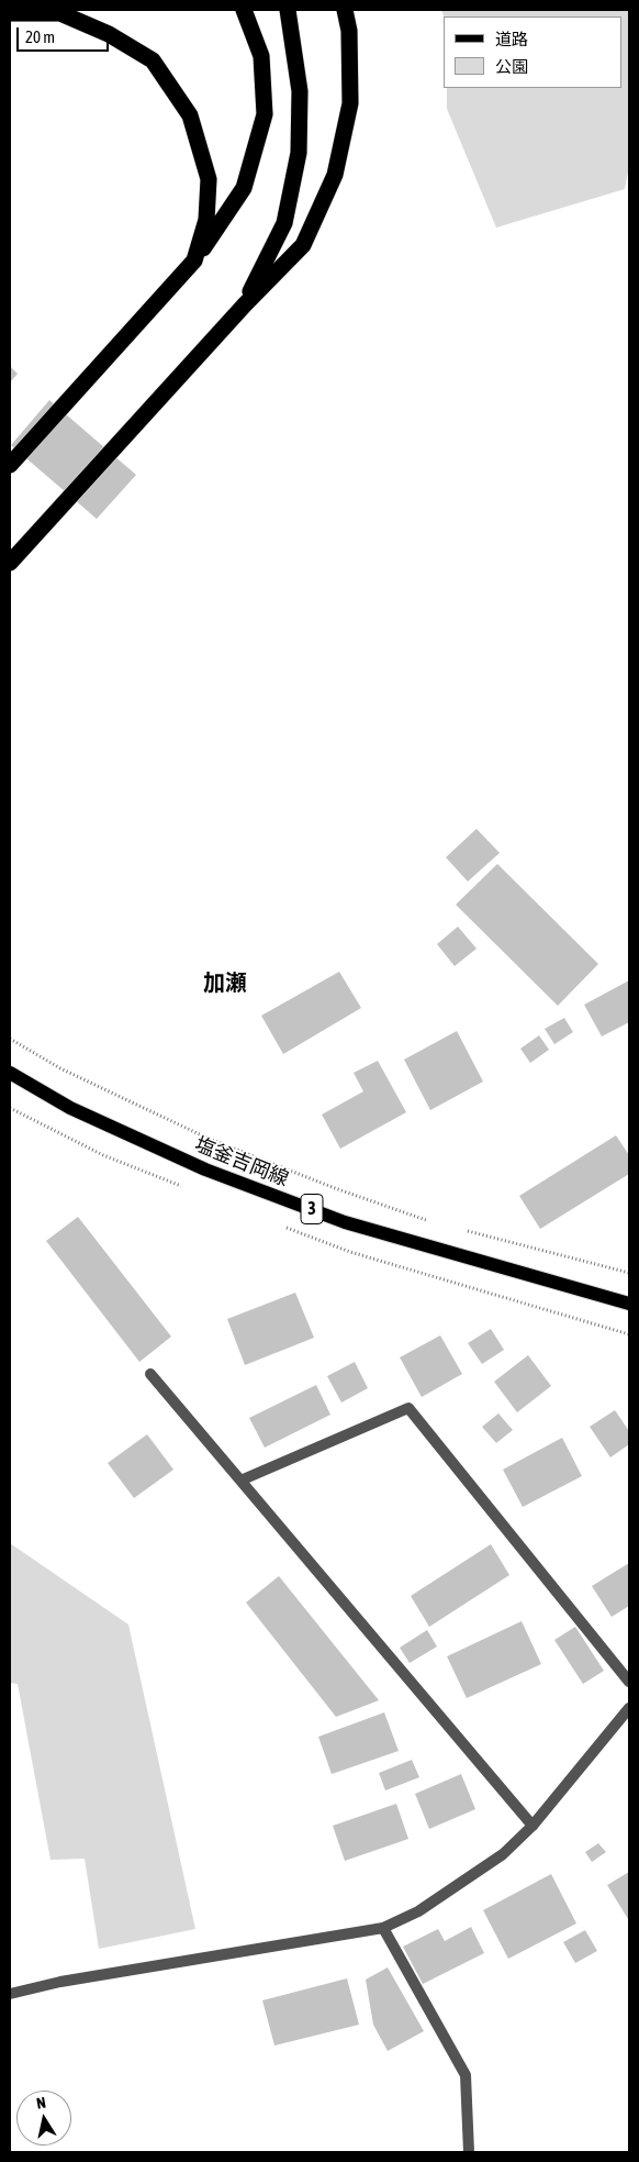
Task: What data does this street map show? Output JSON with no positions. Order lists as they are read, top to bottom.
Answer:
{
  "streets": {
    "main road": ["塩釜吉岡線", "3"]
  },
  "districts": ["加瀬"],
  "legend": ["道路", "公園"],
  "scale_bar": "20 m",
  "north": "top"
}
